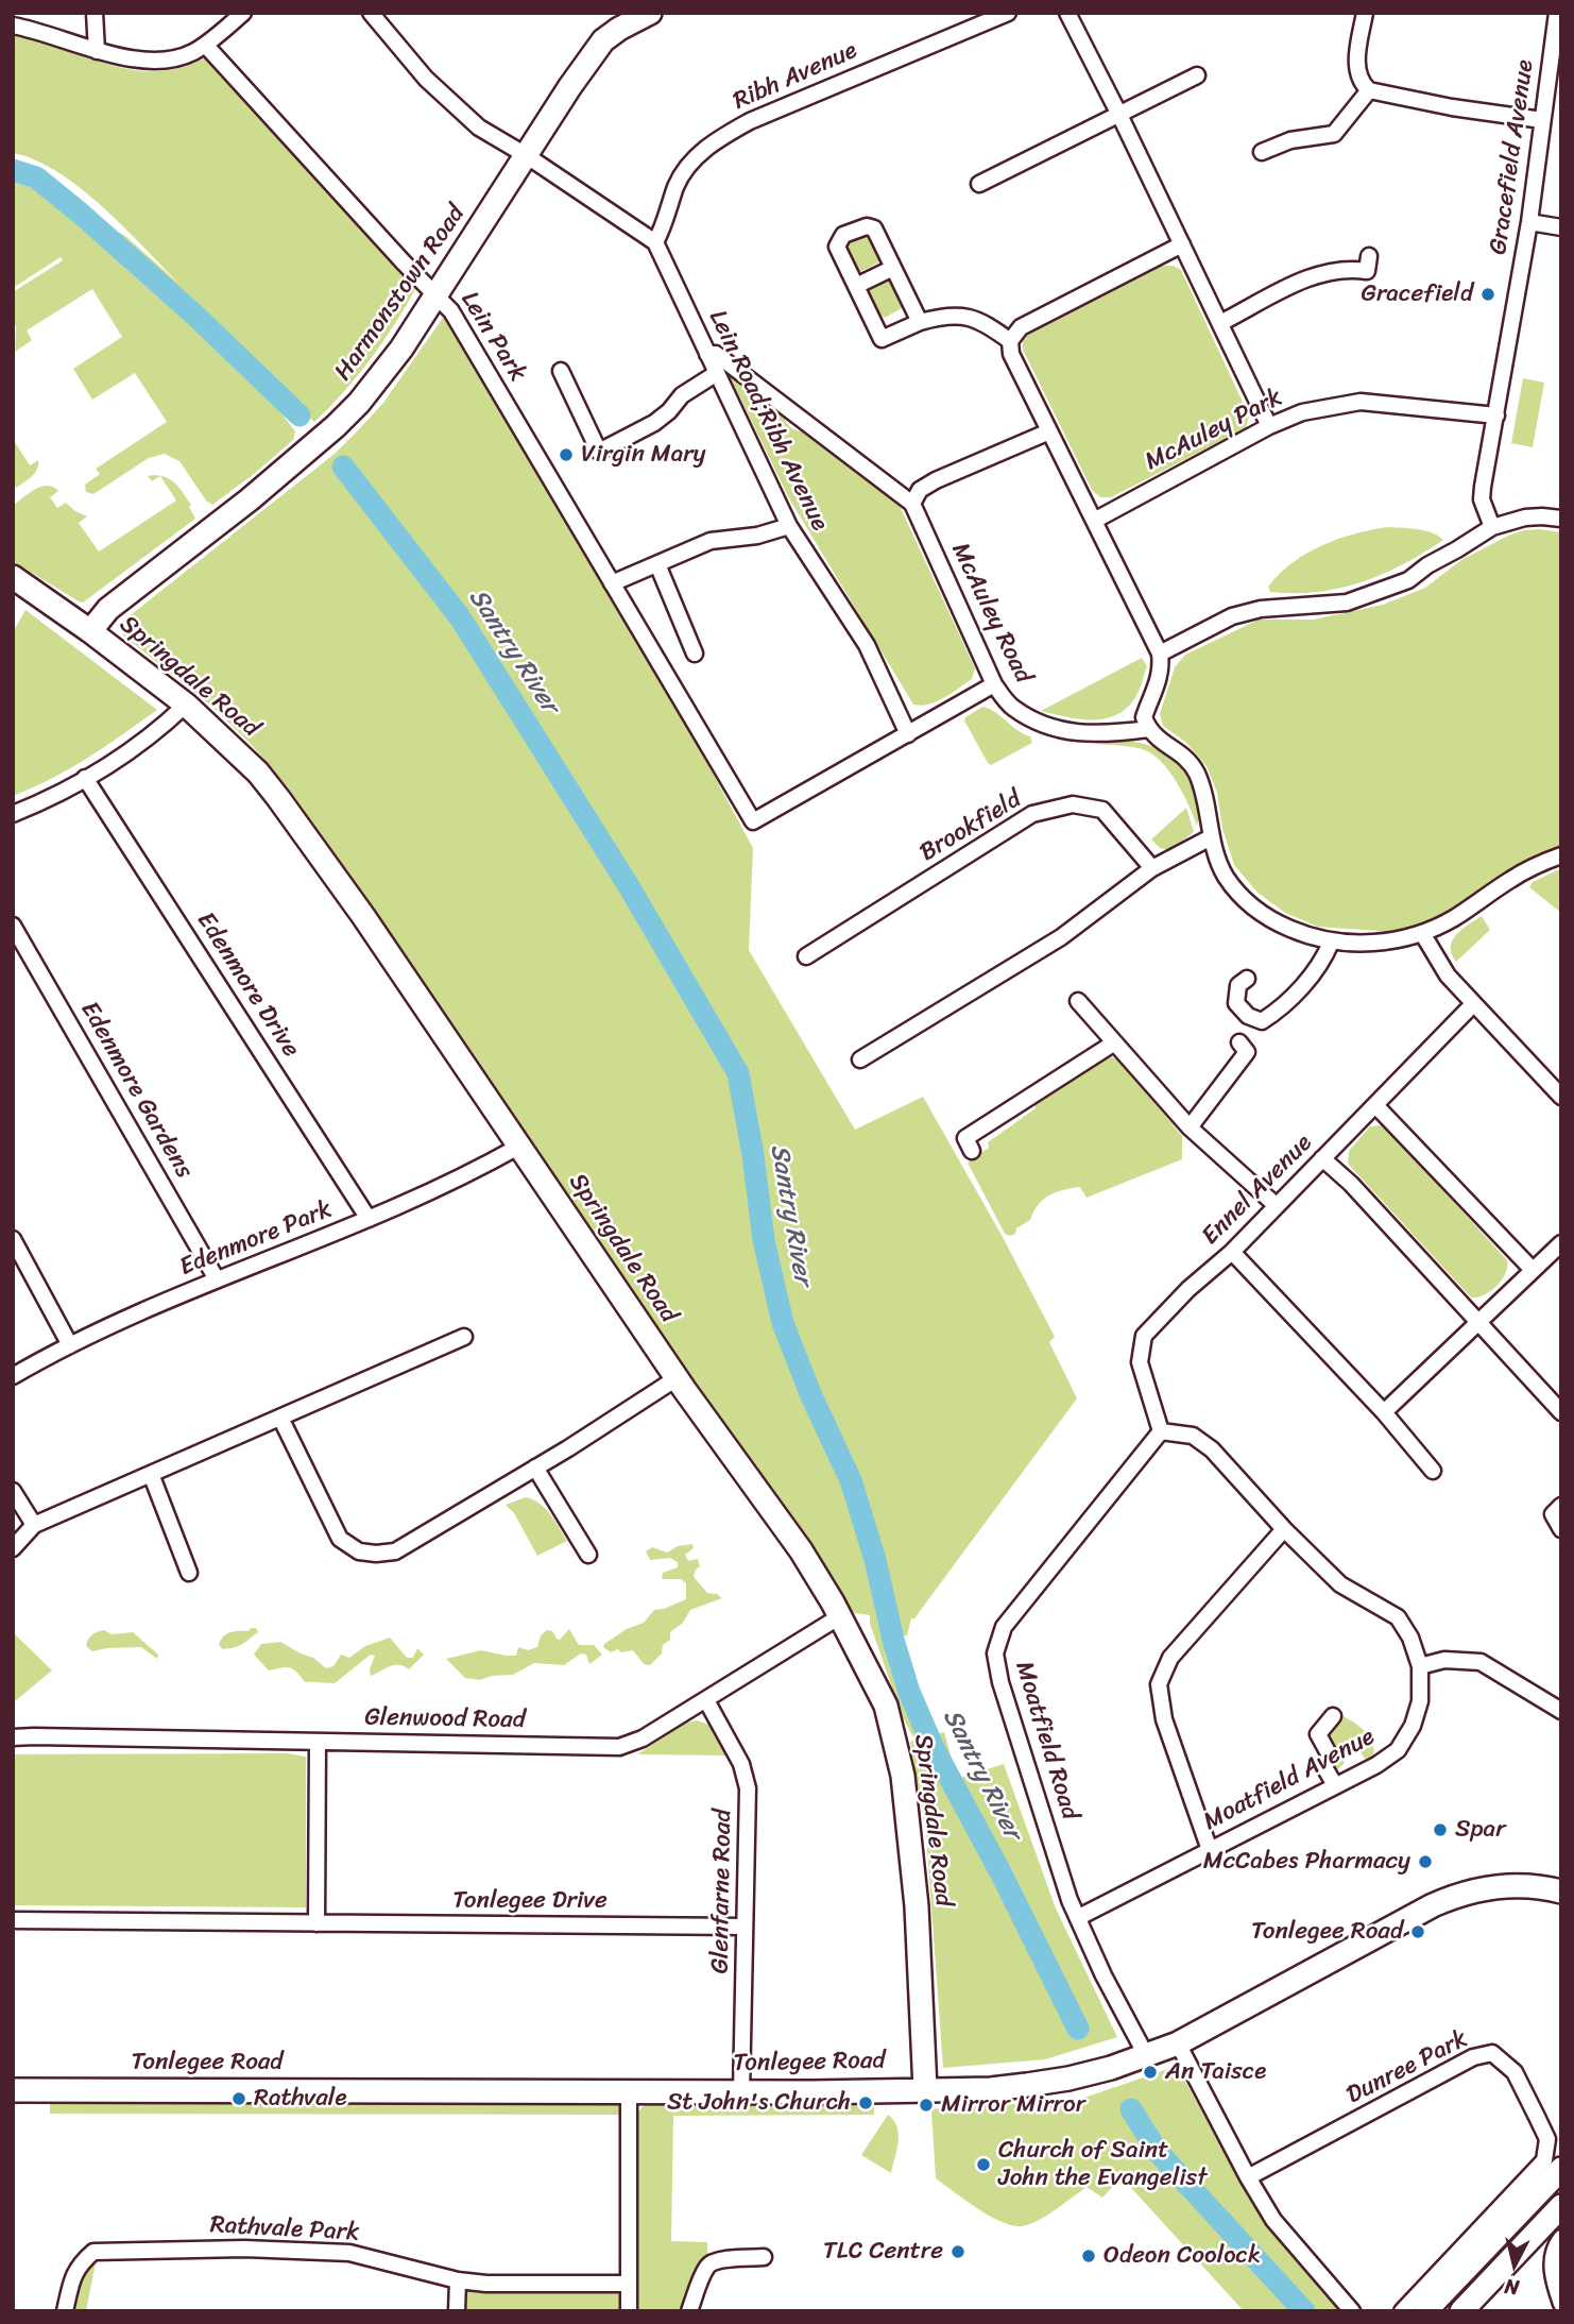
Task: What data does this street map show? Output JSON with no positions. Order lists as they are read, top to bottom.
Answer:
{
  "streets": {
    "street": [
      "Ribh Avenue",
      "Gracefield Avenue",
      "Harmonstown Road",
      "Lein Park",
      "Lein Road;Ribh Avenue",
      "McAuley Park",
      "McAuley Road",
      "Springdale Road",
      "Brookfield",
      "Edenmore Drive",
      "Edenmore Gardens",
      "Ennel Avenue",
      "Edenmore Park",
      "Glenwood Road",
      "Moatfield Road",
      "Moatfield Avenue",
      "Glenfarne Road",
      "Tonlegee Drive",
      "Tonlegee Road",
      "Dunree Park",
      "Rathvale Park"
    ]
  },
  "crossings": [
    ["Ribh Avenue", "Lein Road;Ribh Avenue"],
    ["Gracefield Avenue", "McAuley Park"],
    ["Harmonstown Road", "Lein Park"],
    ["Harmonstown Road", "Springdale Road"],
    ["Lein Park", "Lein Road;Ribh Avenue"],
    ["Lein Road;Ribh Avenue", "McAuley Road"],
    ["Springdale Road", "Edenmore Park"],
    ["Springdale Road", "Glenwood Road"],
    ["Springdale Road", "Tonlegee Road"],
    ["Edenmore Drive", "Edenmore Park"],
    ["Edenmore Gardens", "Edenmore Park"],
    ["Ennel Avenue", "Moatfield Road"],
    ["Ennel Avenue", "Moatfield Avenue"],
    ["Glenwood Road", "Glenfarne Road"],
    ["Moatfield Road", "Moatfield Avenue"],
    ["Moatfield Road", "Tonlegee Road"],
    ["Glenfarne Road", "Tonlegee Drive"],
    ["Glenfarne Road", "Tonlegee Road"]
  ],
  "water": ["Santry River"],
  "places": [
    "Gracefield",
    "Virgin Mary",
    "Spar",
    "McCabes Pharmacy",
    "Tonlegee Road",
    "An Taisce",
    "Rathvale",
    "St John's Church",
    "Mirror Mirror",
    "Church of Saint John the Evangelist",
    "TLC Centre",
    "Odeon Coolock"
  ],
  "north": "bottom"
}
